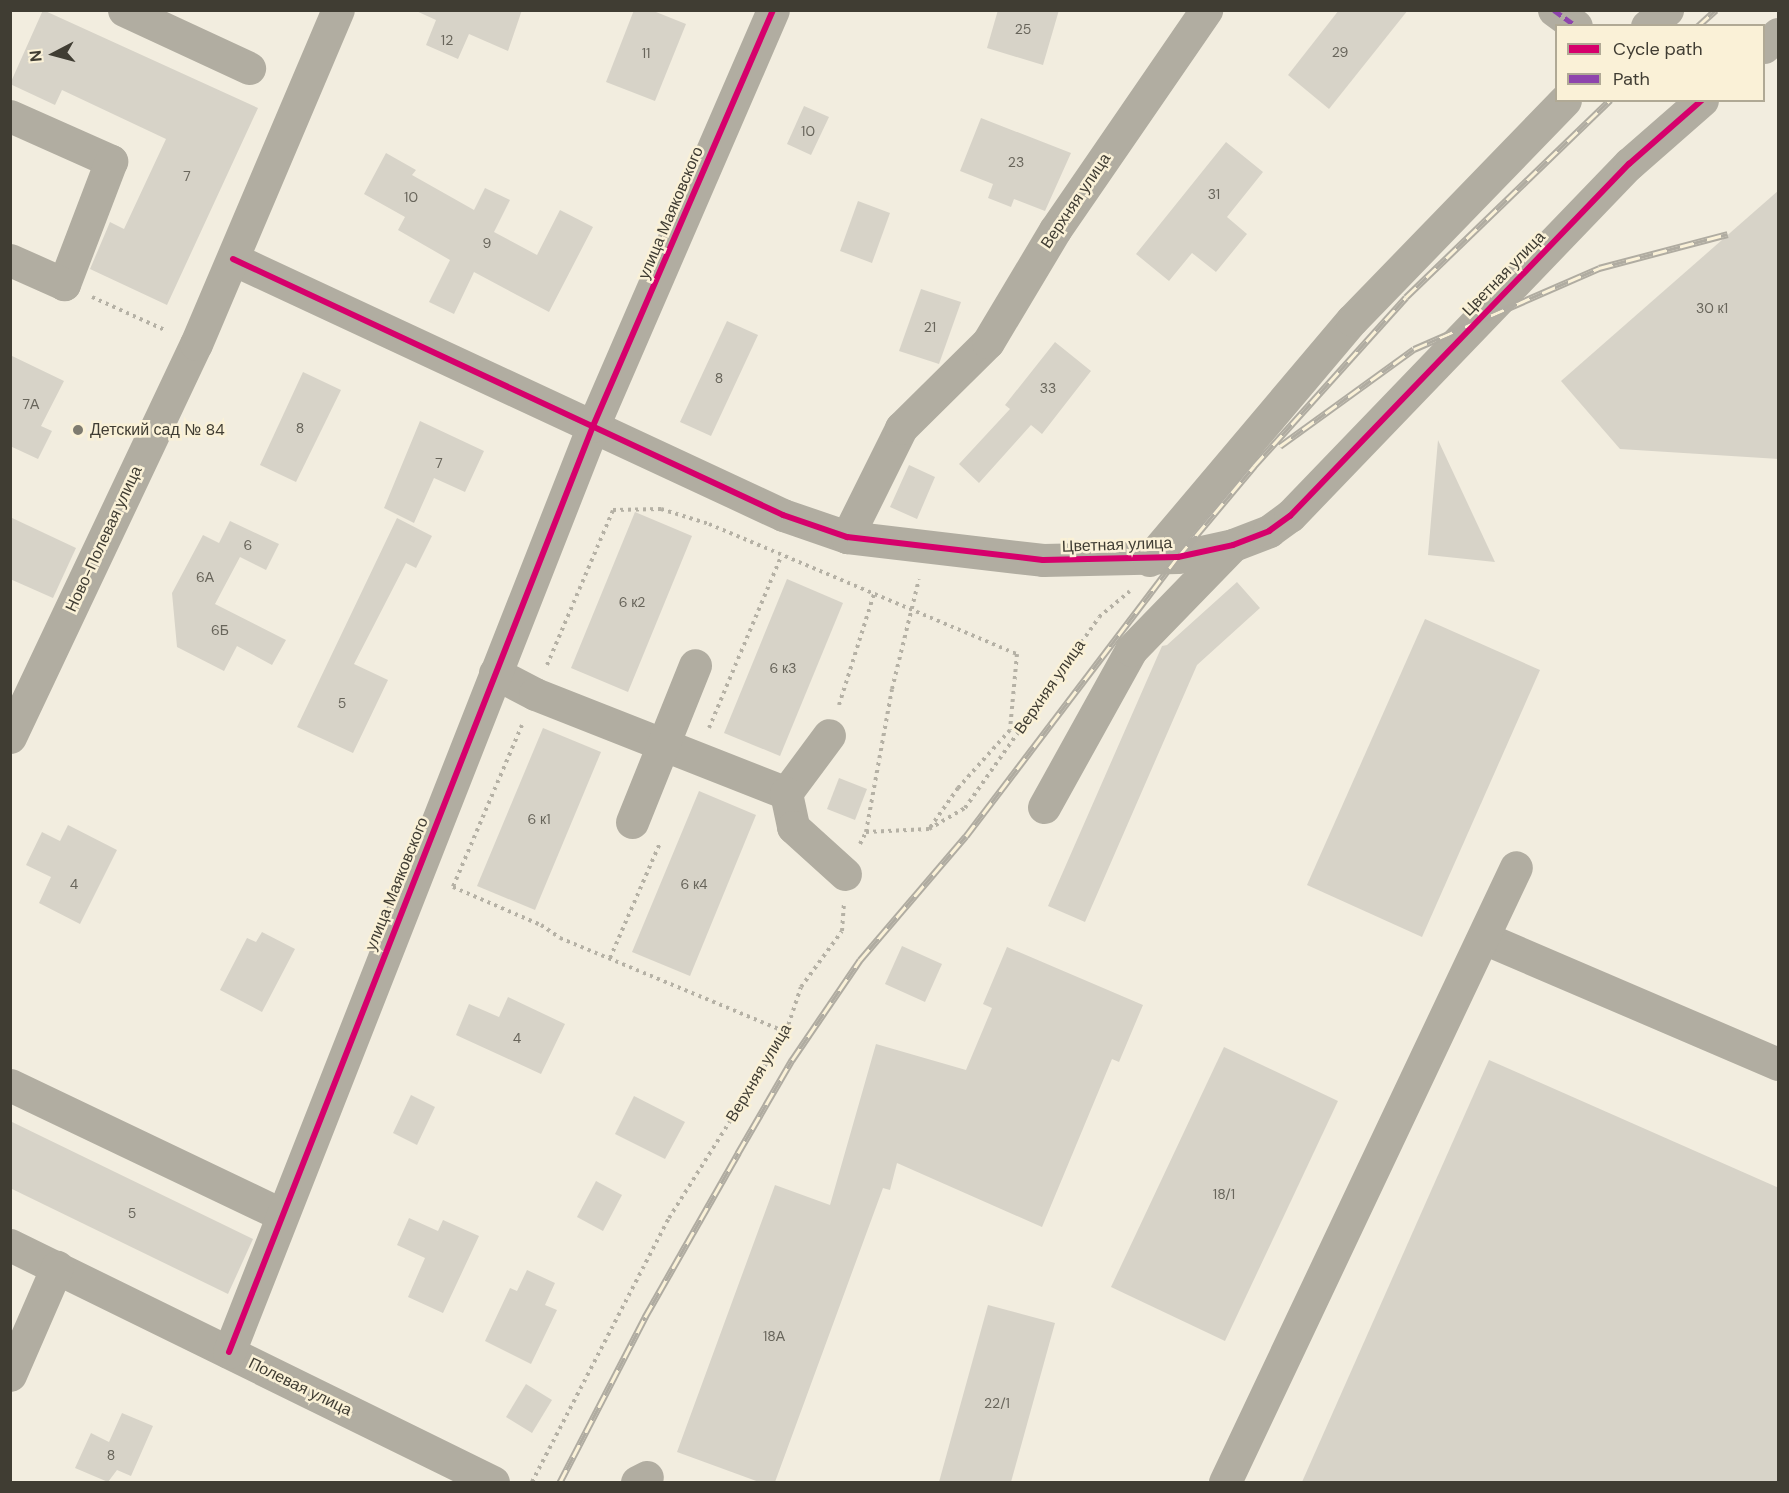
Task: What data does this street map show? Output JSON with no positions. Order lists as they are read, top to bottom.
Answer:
{
  "streets": {
    "street": [
      "Верхняя улица",
      "улица Маяковского",
      "Цветная улица",
      "Ново-Полевая улица",
      "Полевая улица"
    ]
  },
  "crossings": [
    ["Верхняя улица", "Цветная улица"],
    ["улица Маяковского", "Цветная улица"],
    ["улица Маяковского", "Полевая улица"]
  ],
  "places": ["Детский сад № 84"],
  "house_numbers": [
    "25",
    "12",
    "29",
    "11",
    "10",
    "23",
    "7",
    "31",
    "10",
    "9",
    "30 к1",
    "21",
    "8",
    "33",
    "7А",
    "8",
    "7",
    "6",
    "6А",
    "6 к2",
    "6Б",
    "6 к3",
    "5",
    "6 к1",
    "4",
    "6 к4",
    "4",
    "18/1",
    "5",
    "18А",
    "22/1",
    "8"
  ],
  "legend": ["Cycle path", "Path"],
  "north": "left"
}
